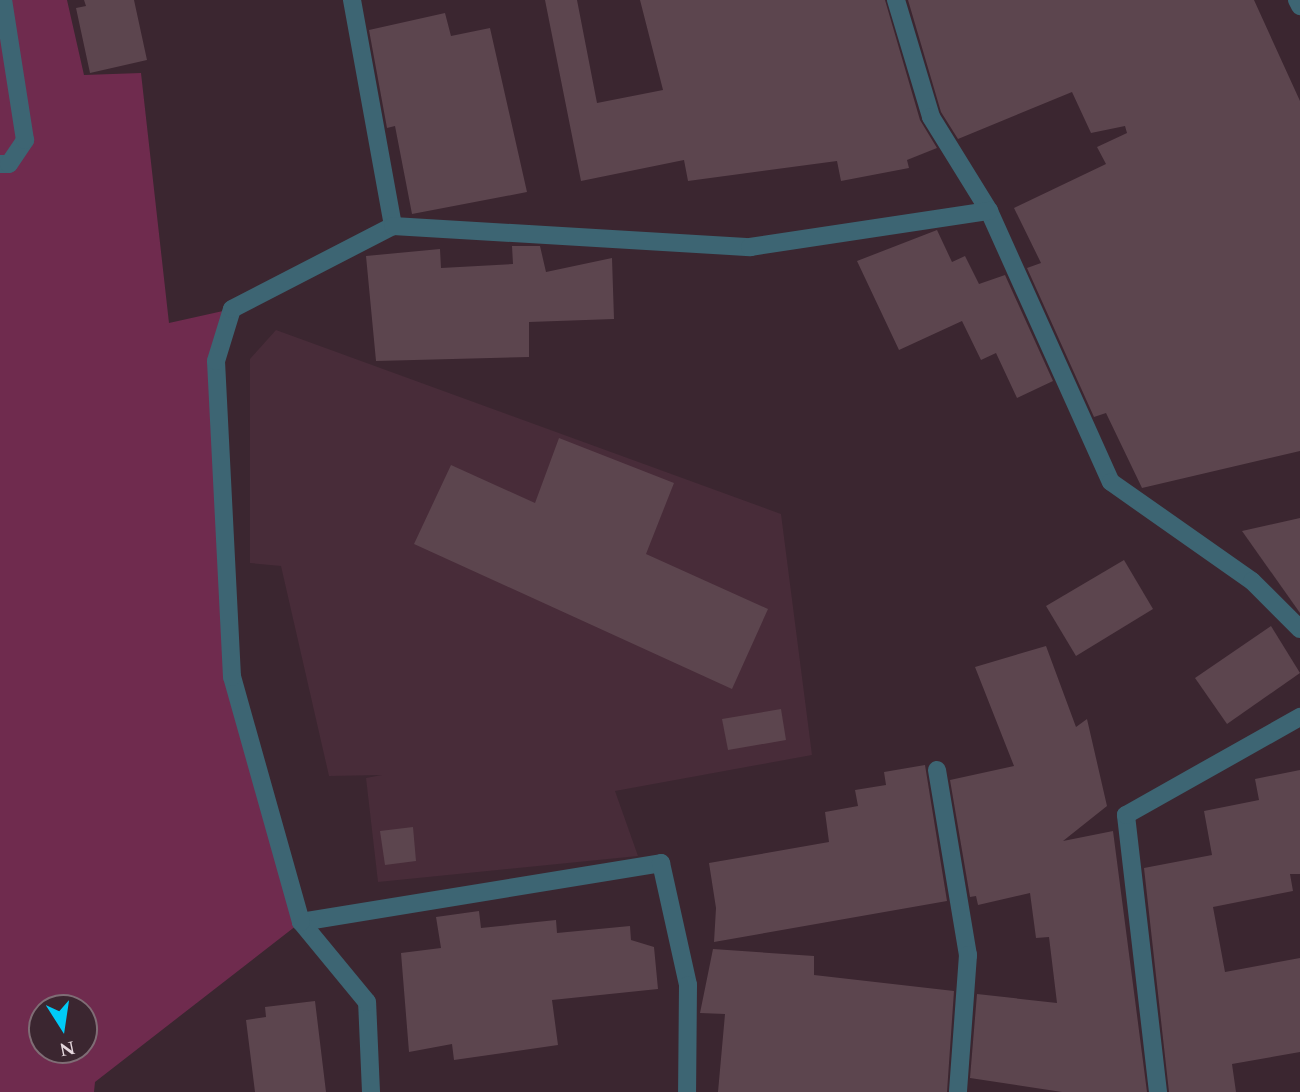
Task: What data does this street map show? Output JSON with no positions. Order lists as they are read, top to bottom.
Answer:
{
  "north": "bottom"
}
